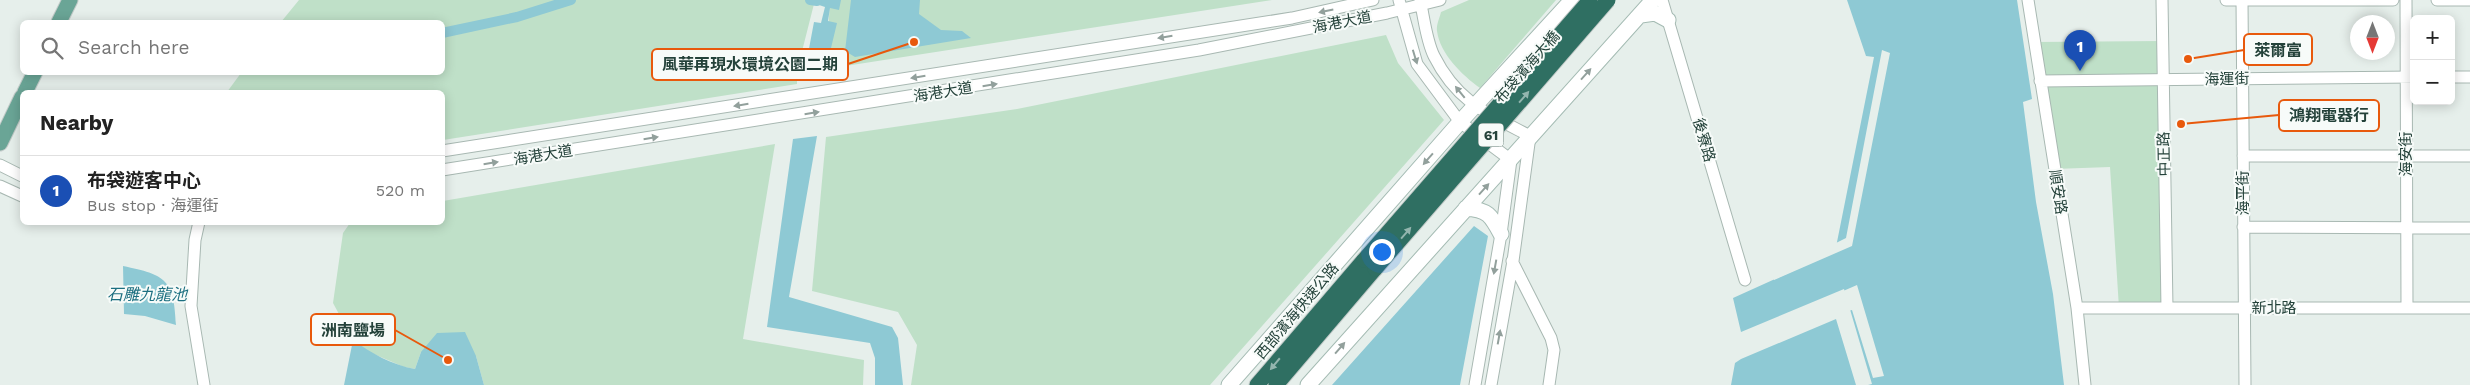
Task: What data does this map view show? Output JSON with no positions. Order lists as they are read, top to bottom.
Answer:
{
  "streets": {
    "highway": ["布袋濱海大橋", "61", "西部濱海快速公路"],
    "street": [
      "海港大道",
      "海運街",
      "後寮路",
      "中正路",
      "海安街",
      "順安路",
      "海平街",
      "新北路"
    ]
  },
  "crossings": [
    ["布袋濱海大橋", "61"],
    ["布袋濱海大橋", "西部濱海快速公路"],
    ["海運街", "中正路"],
    ["海運街", "海安街"],
    ["海運街", "順安路"],
    ["海運街", "海平街"],
    ["61", "西部濱海快速公路"],
    ["中正路", "新北路"],
    ["海安街", "新北路"],
    ["順安路", "新北路"],
    ["海平街", "新北路"]
  ],
  "water": ["石雕九龍池"],
  "places": [
    "風華再現水環境公園二期",
    "萊爾富",
    "鴻翔電器行",
    "洲南鹽場"
  ],
  "north": "bottom",
  "page": {
    "map_buttons": ["+", "−"],
    "search": "Search here",
    "pins": "1",
    "heading": "Nearby",
    "list": [
      {
        "mark": "1",
        "name": "布袋遊客中心",
        "note": "Bus stop · 海運街",
        "value": "520 m"
      }
    ]
  }
}
